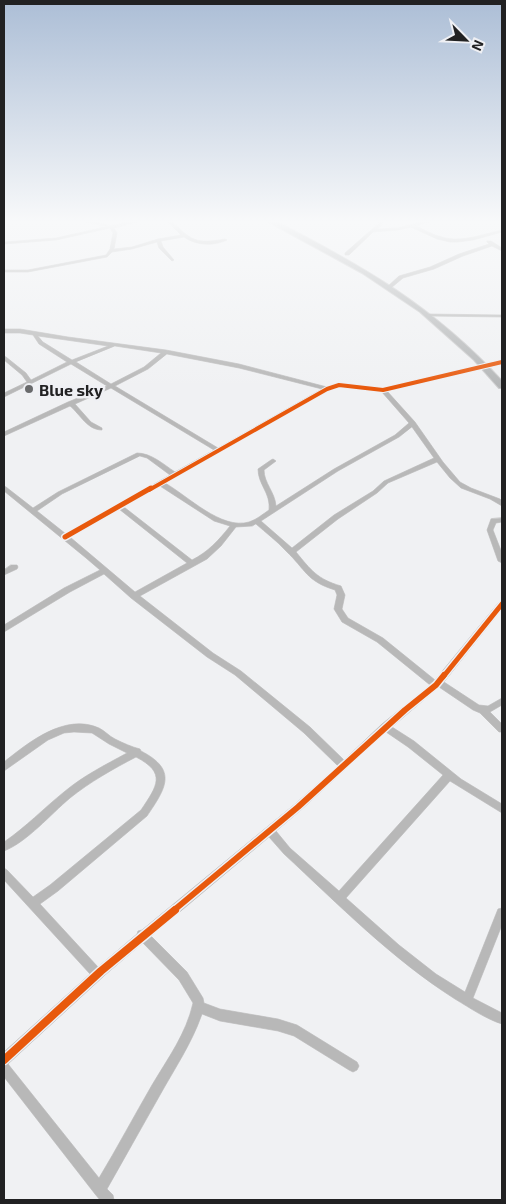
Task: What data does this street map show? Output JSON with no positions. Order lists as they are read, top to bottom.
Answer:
{
  "places": ["Blue sky"],
  "north": "bottom right"
}
